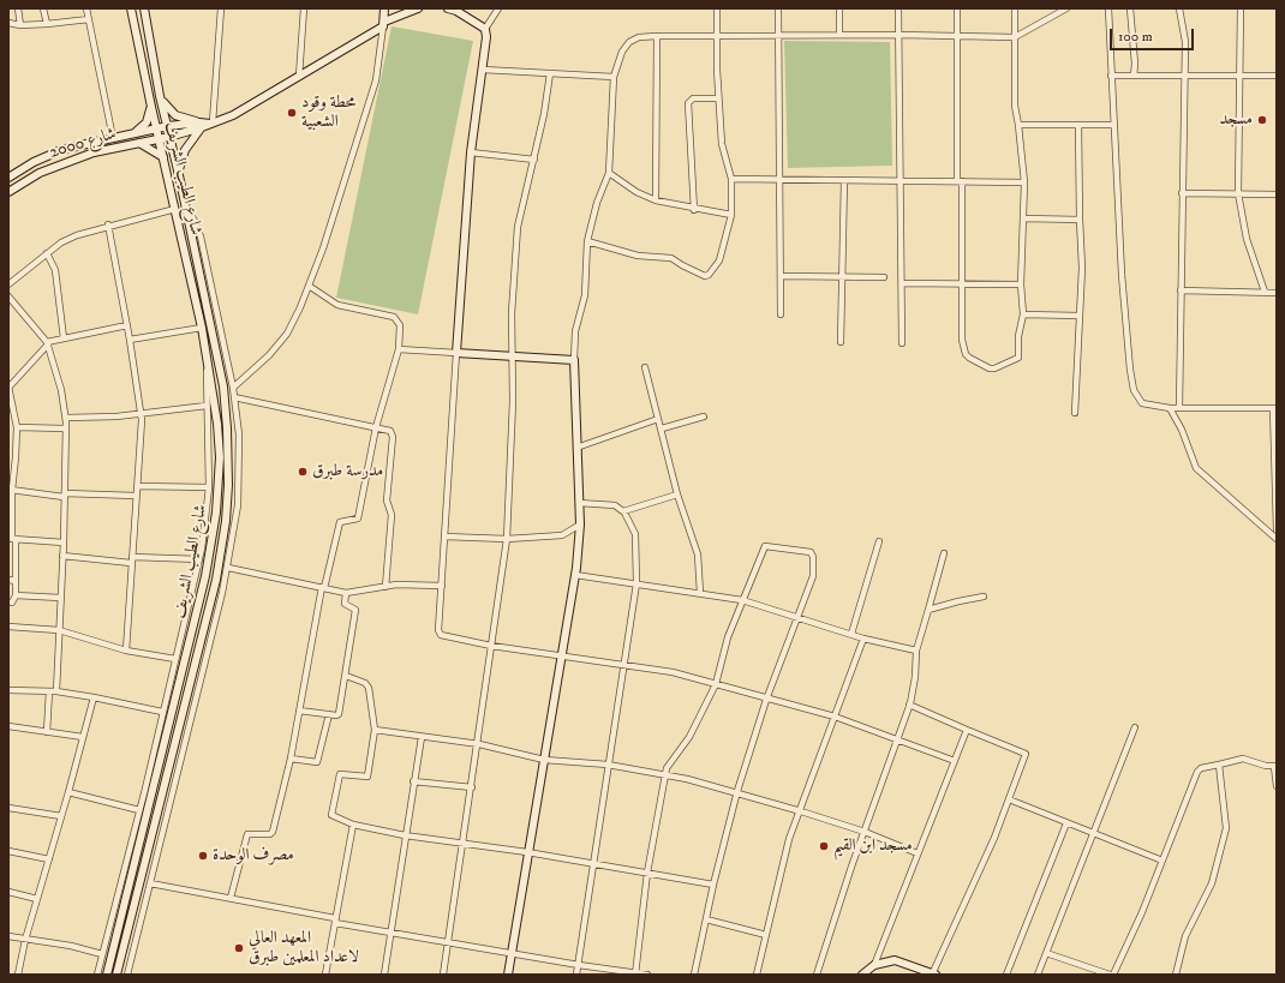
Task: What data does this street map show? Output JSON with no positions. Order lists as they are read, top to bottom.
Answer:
{
  "streets": {
    "main road": ["شارع 2000", "شارع الطيب الشريف"]
  },
  "crossings": [
    ["شارع 2000", "شارع الطيب الشريف"]
  ],
  "places": [
    "محطة وقود الشعبية",
    "مسجد",
    "مدرسة طبرق",
    "مسجد ابن القيم",
    "مصرف الوحدة",
    "المعهد العالي لاعداد المعلمين طبرق"
  ],
  "scale_bar": "100 m"
}
